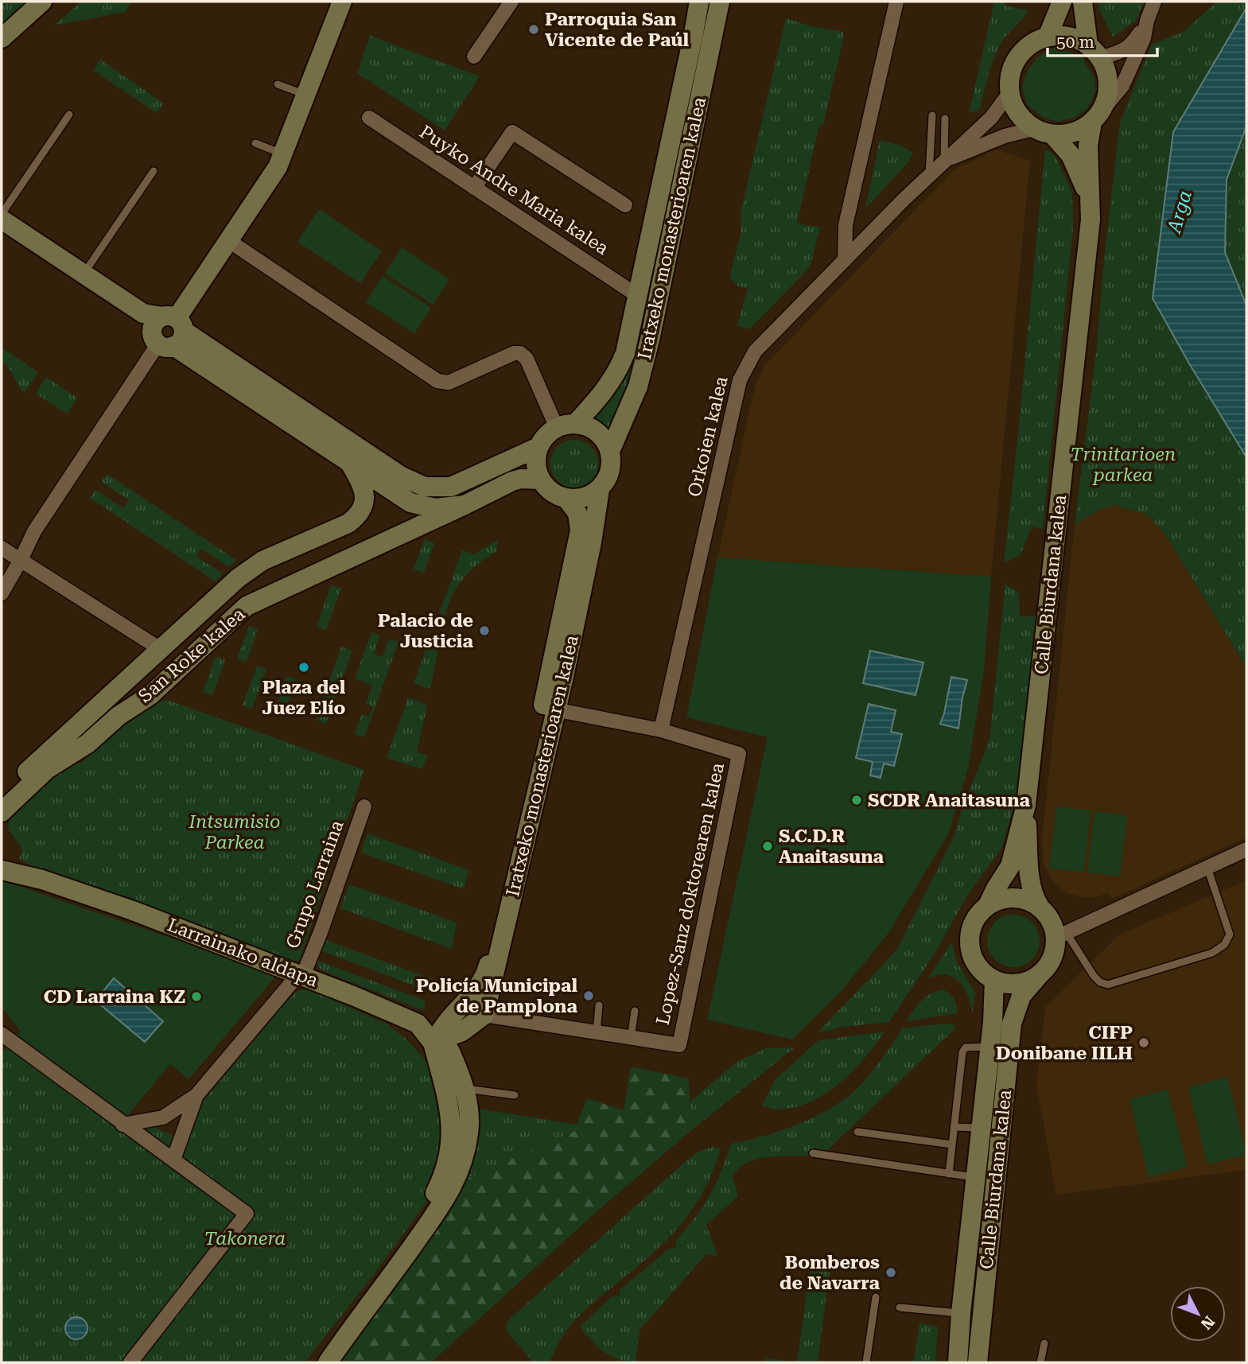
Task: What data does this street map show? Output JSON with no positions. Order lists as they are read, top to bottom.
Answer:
{
  "streets": {
    "street": [
      "Puyko Andre Maria kalea",
      "Iratxeko monasterioaren kalea",
      "Orkoien kalea",
      "Calle Biurdana kalea",
      "San Roke kalea",
      "Grupo Larraina",
      "Lopez-Sanz doktorearen kalea",
      "Larrainako aldapa"
    ]
  },
  "crossings": [
    ["Puyko Andre Maria kalea", "Iratxeko monasterioaren kalea"],
    ["Iratxeko monasterioaren kalea", "San Roke kalea"],
    ["Iratxeko monasterioaren kalea", "Lopez-Sanz doktorearen kalea"],
    ["Iratxeko monasterioaren kalea", "Larrainako aldapa"],
    ["Orkoien kalea", "Calle Biurdana kalea"],
    ["Orkoien kalea", "Lopez-Sanz doktorearen kalea"],
    ["Grupo Larraina", "Larrainako aldapa"]
  ],
  "water": ["Arga"],
  "parks": ["Trinitarioen parkea", "Intsumisio Parkea", "Takonera"],
  "places": [
    "Parroquia San Vicente de Paúl",
    "Palacio de Justicia",
    "Plaza del Juez Elío",
    "SCDR Anaitasuna",
    "S.C.D.R Anaitasuna",
    "Policía Municipal de Pamplona",
    "CD Larraina KZ",
    "CIFP Donibane IILH",
    "Bomberos de Navarra"
  ],
  "scale_bar": "50 m",
  "north": "bottom right"
}
